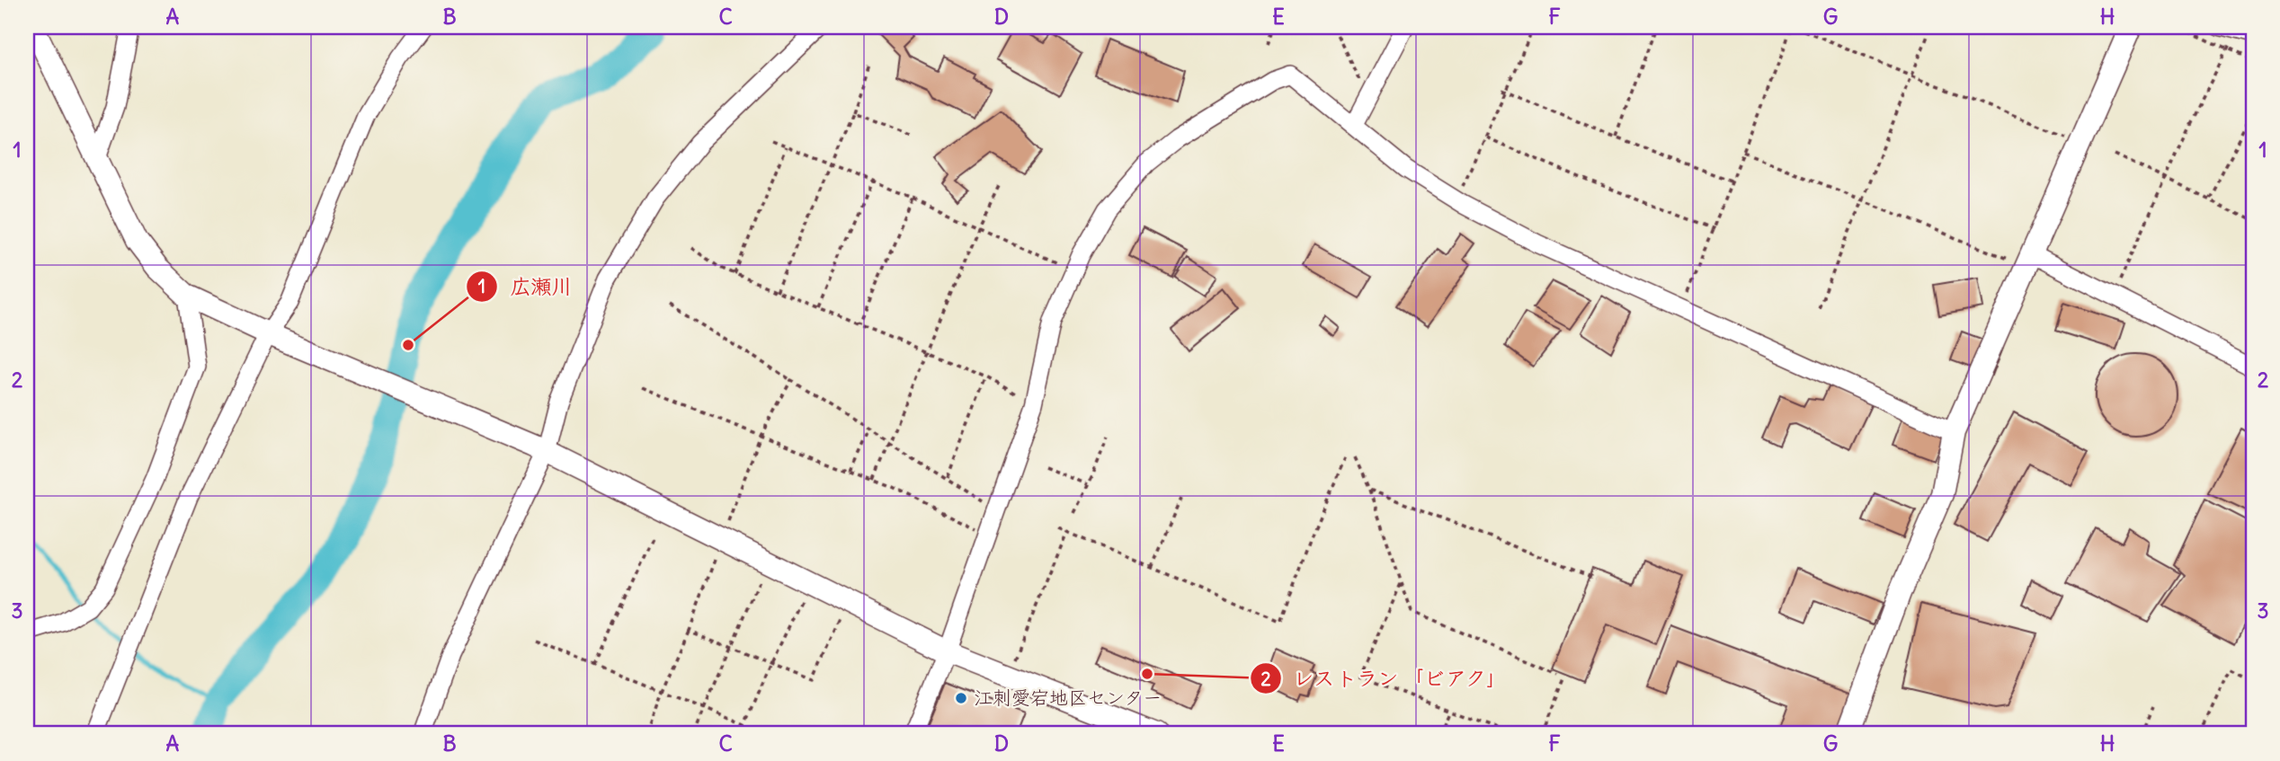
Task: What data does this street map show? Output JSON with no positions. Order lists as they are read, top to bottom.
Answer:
{
  "places": ["広瀬川", "レストラン 「ビアク」", "江刺愛宕地区センター"],
  "grid": {
    "columns": [
      "A",
      "B",
      "C",
      "D",
      "E",
      "F",
      "G",
      "H"
    ],
    "rows": ["1", "2", "3"]
  }
}
